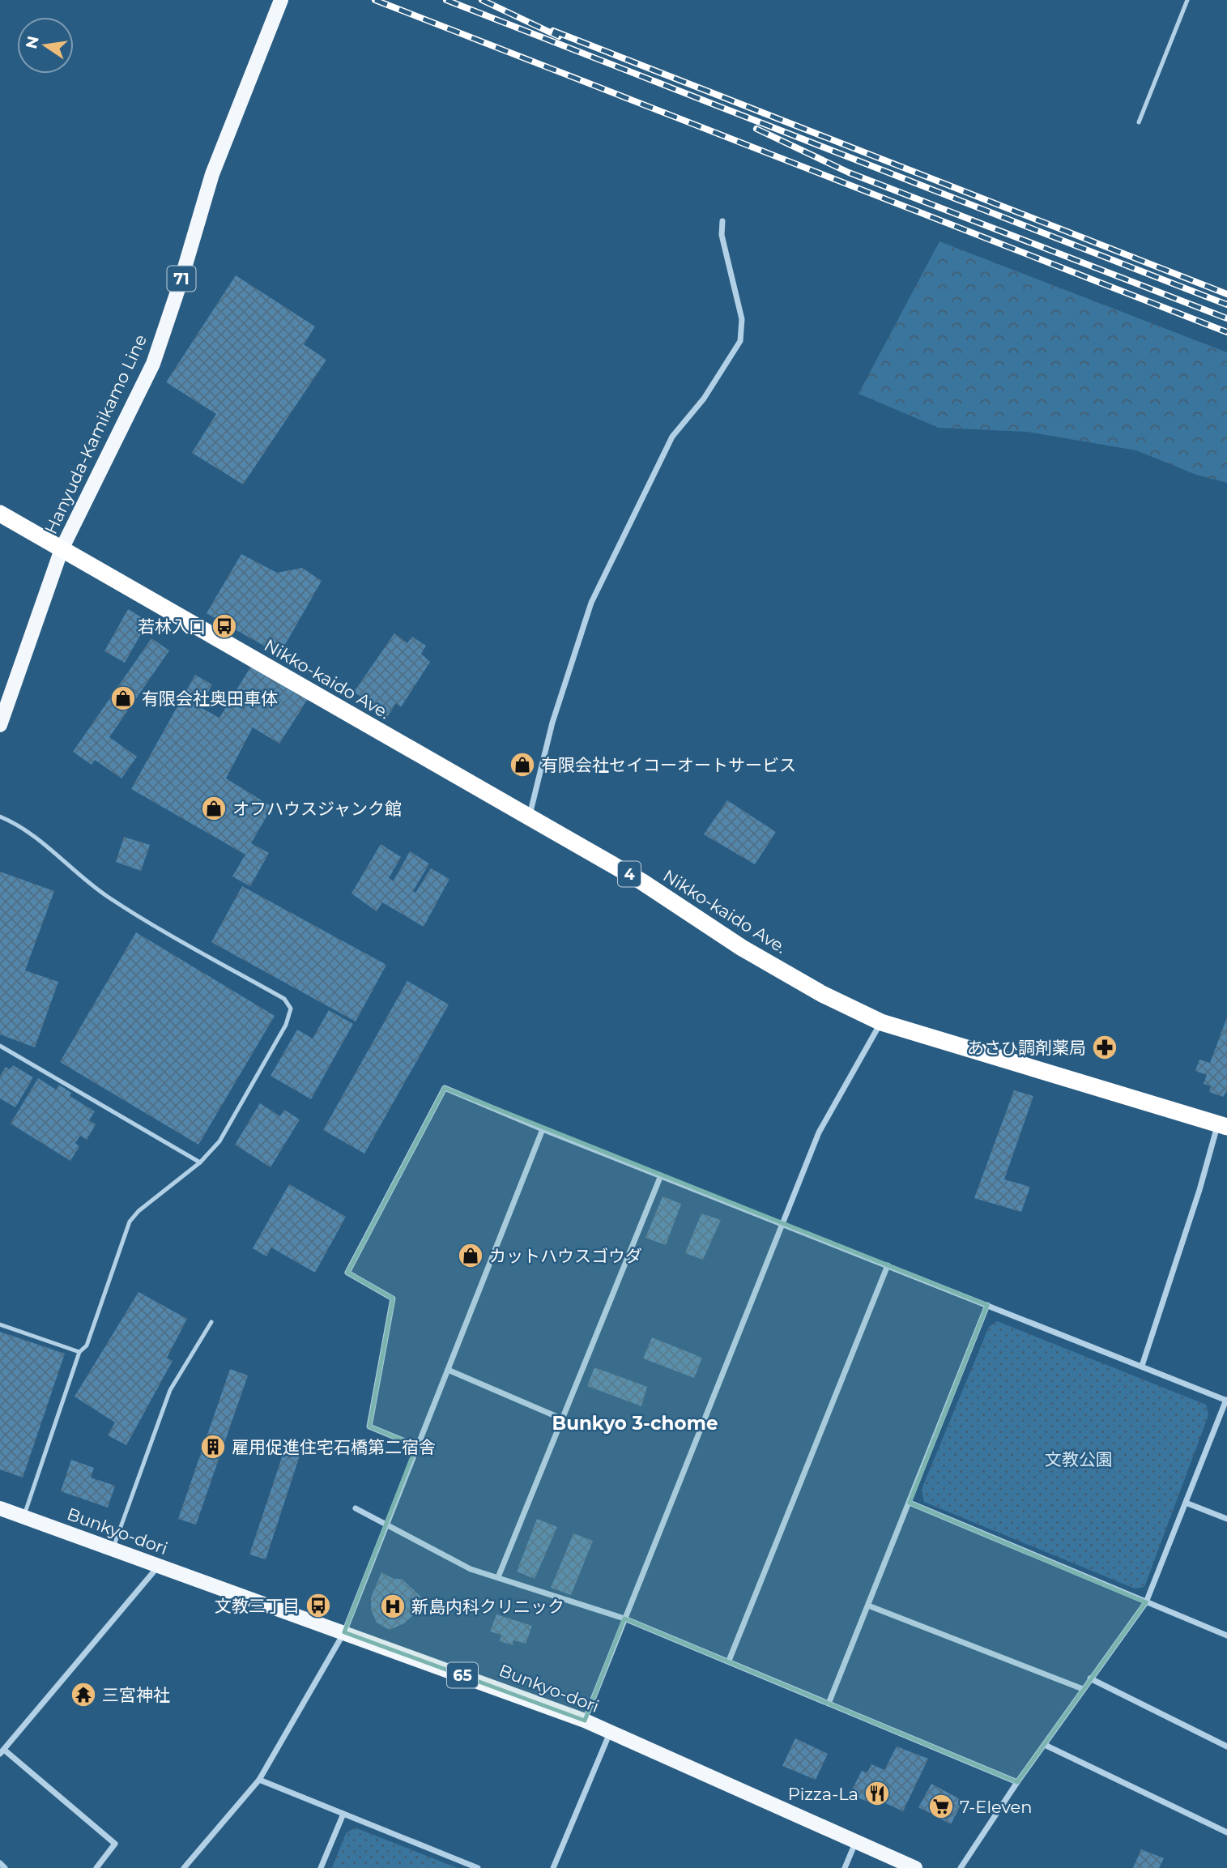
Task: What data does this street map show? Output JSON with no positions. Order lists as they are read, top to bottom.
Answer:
{
  "streets": {
    "highway": ["Nikko-kaido Ave.", "4"],
    "main road": [
      "71",
      "Hanyuda-Kamikamo Line",
      "Bunkyo-dori",
      "65"
    ]
  },
  "crossings": [
    ["Hanyuda-Kamikamo Line", "Nikko-kaido Ave."]
  ],
  "districts": ["Bunkyo 3-chome"],
  "parks": ["文教公園"],
  "places": {
    "bus stop": ["若林入口", "文教三丁目"],
    "shop": [
      "有限会社奥田車体",
      "有限会社セイコーオートサービス",
      "オフハウスジャンク館",
      "カットハウスゴウダ"
    ],
    "pharmacy": ["あさひ調剤薬局"],
    "building": ["雇用促進住宅石橋第二宿舎"],
    "hospital": ["新島内科クリニック"],
    "temple": ["三宮神社"],
    "restaurant": ["Pizza-La"],
    "supermarket": ["7-Eleven"]
  },
  "north": "left"
}
